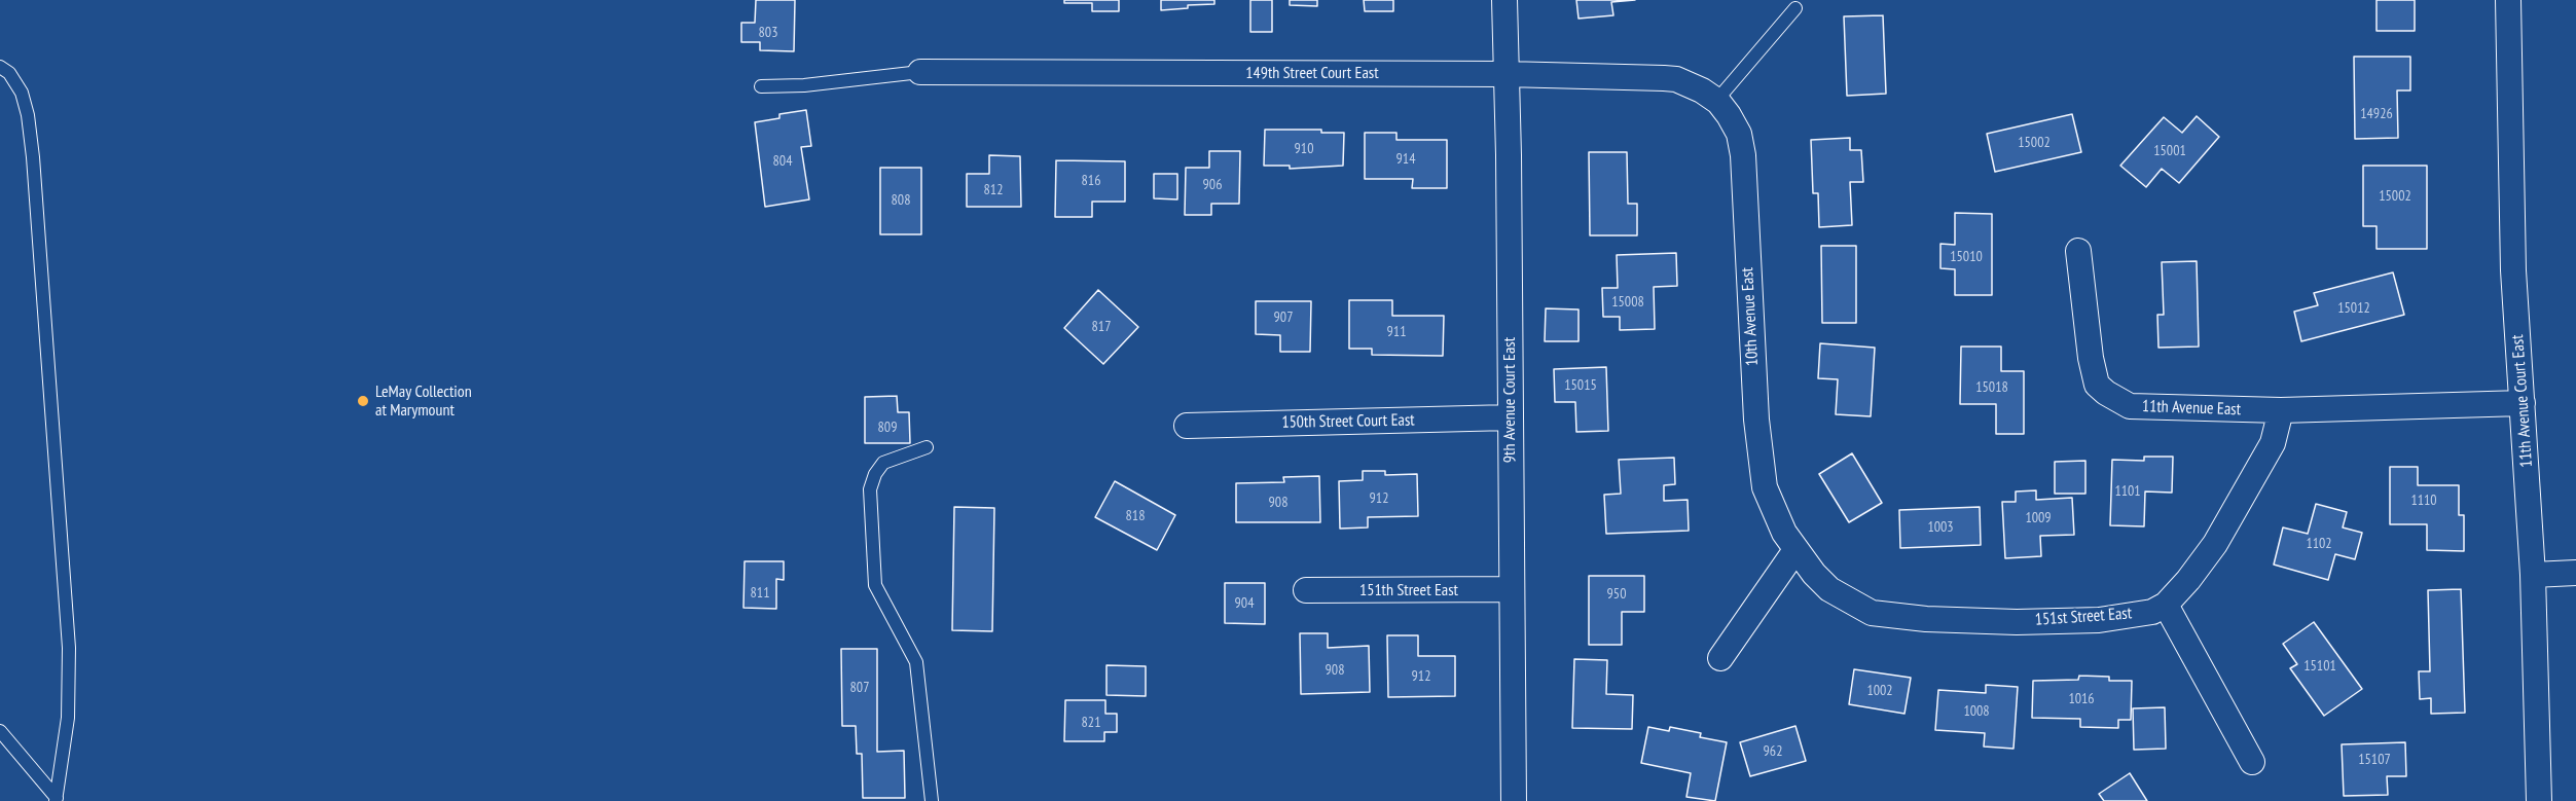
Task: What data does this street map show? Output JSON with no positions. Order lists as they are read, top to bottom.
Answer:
{
  "streets": {
    "street": [
      "149th Street Court East",
      "10th Avenue East",
      "9th Avenue Court East",
      "11th Avenue Court East",
      "11th Avenue East",
      "150th Street Court East",
      "151th Street East",
      "151st Street East"
    ]
  },
  "crossings": [
    ["149th Street Court East", "10th Avenue East"],
    ["149th Street Court East", "9th Avenue Court East"],
    ["10th Avenue East", "151st Street East"],
    ["9th Avenue Court East", "150th Street Court East"],
    ["9th Avenue Court East", "151th Street East"],
    ["11th Avenue East", "151st Street East"]
  ],
  "places": ["LeMay Collection at Marymount"],
  "house_numbers": [
    "803",
    "14926",
    "15002",
    "910",
    "15001",
    "914",
    "804",
    "816",
    "906",
    "812",
    "15002",
    "808",
    "15010",
    "15008",
    "15012",
    "907",
    "817",
    "911",
    "15015",
    "15018",
    "809",
    "1101",
    "912",
    "1110",
    "908",
    "818",
    "1009",
    "1003",
    "1102",
    "811",
    "950",
    "904",
    "15101",
    "908",
    "912",
    "807",
    "1002",
    "1016",
    "1008",
    "821",
    "962",
    "15107"
  ]
}
